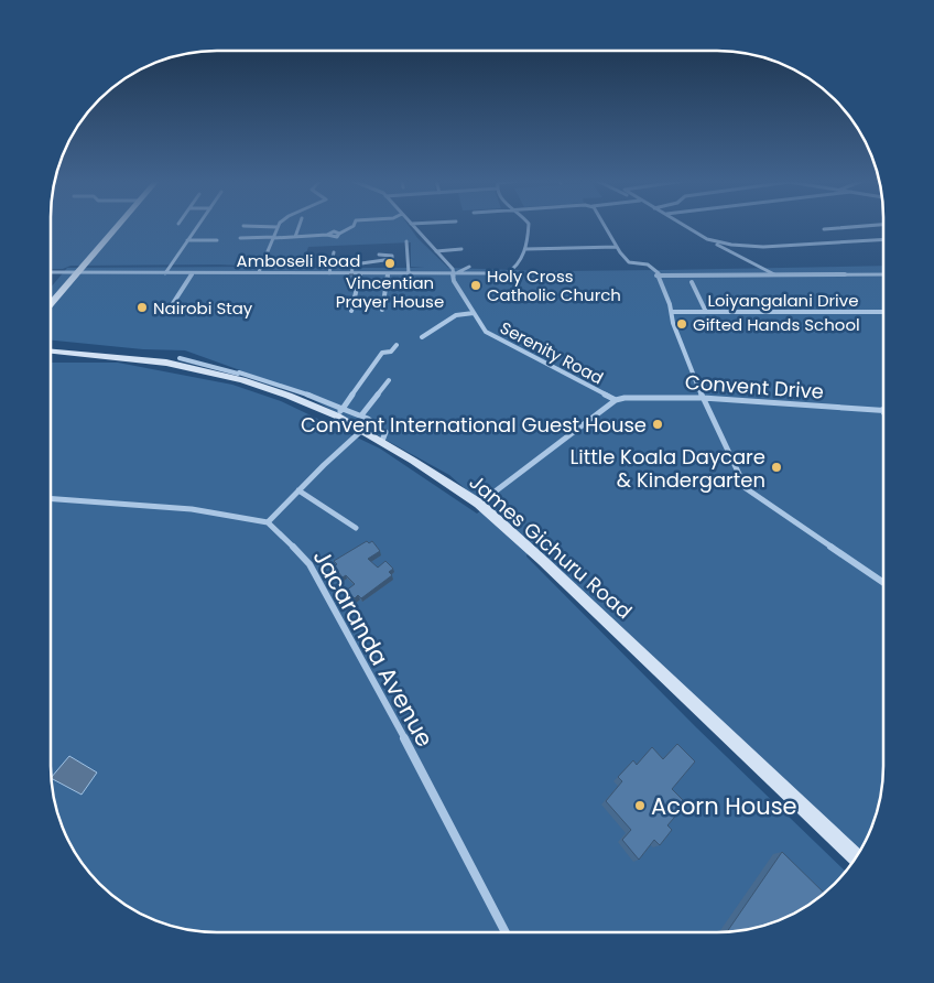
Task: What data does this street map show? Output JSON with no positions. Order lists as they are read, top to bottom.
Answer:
{
  "streets": {
    "main road": ["James Gichuru Road"],
    "street": [
      "Amboseli Road",
      "Loiyangalani Drive",
      "Serenity Road",
      "Convent Drive",
      "Jacaranda Avenue"
    ]
  },
  "crossings": [
    ["Amboseli Road", "Serenity Road"],
    ["Serenity Road", "Convent Drive"]
  ],
  "places": [
    "Vincentian Prayer House",
    "Holy Cross Catholic Church",
    "Nairobi Stay",
    "Gifted Hands School",
    "Convent International Guest House",
    "Little Koala Daycare & Kindergarten",
    "Acorn House"
  ]
}
